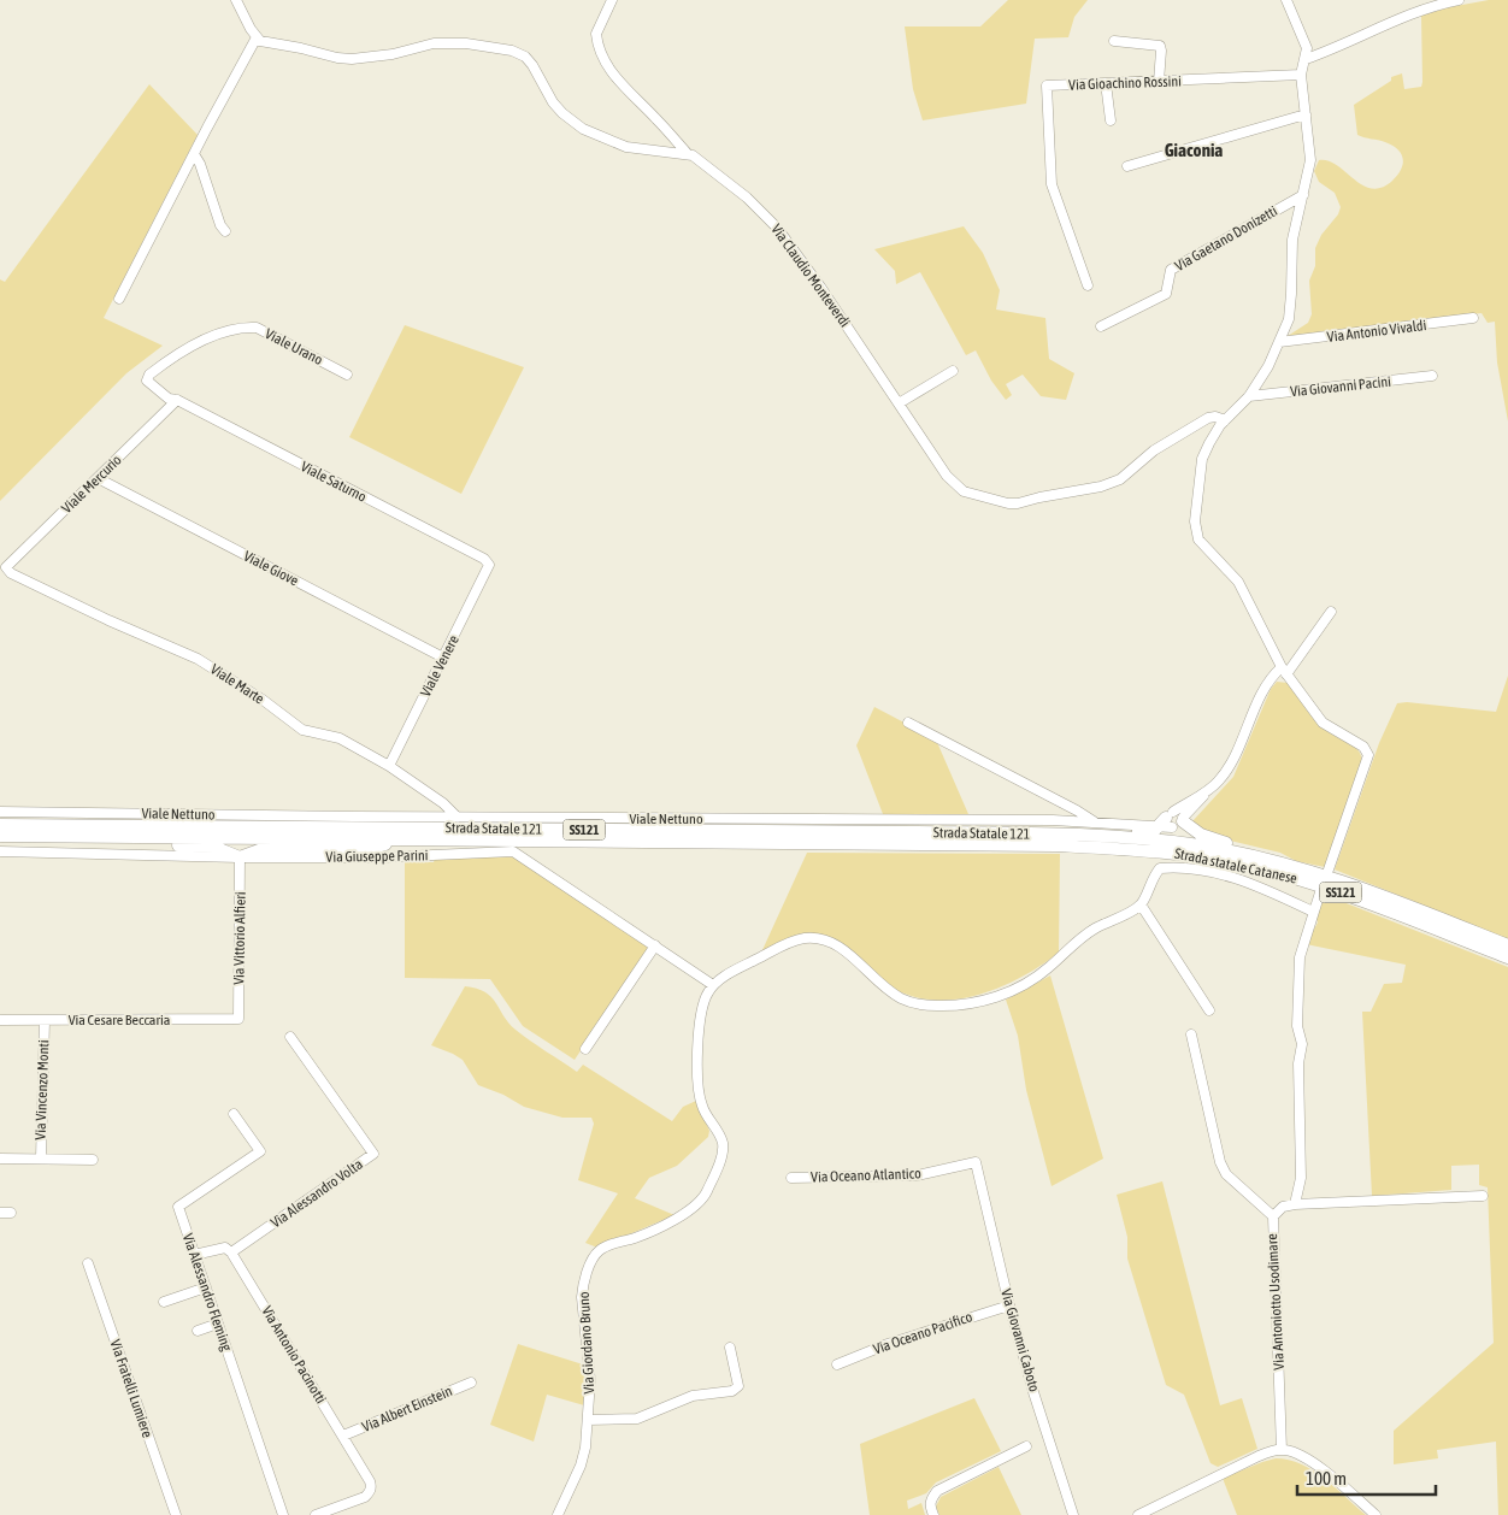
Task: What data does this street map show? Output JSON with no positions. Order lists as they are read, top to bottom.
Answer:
{
  "streets": {
    "main road": ["Strada Statale 121", "SS121", "Strada statale Catanese"],
    "street": [
      "Via Gioachino Rossini",
      "Via Gaetano Donizetti",
      "Via Claudio Monteverdi",
      "Via Antonio Vivaldi",
      "Viale Urano",
      "Via Giovanni Pacini",
      "Viale Saturno",
      "Viale Mercurio",
      "Viale Giove",
      "Viale Venere",
      "Viale Marte",
      "Viale Nettuno",
      "Via Giuseppe Parini",
      "Via Vittorio Alfieri",
      "Via Cesare Beccaria",
      "Via Vincenzo Monti",
      "Via Oceano Atlantico",
      "Via Alessandro Volta",
      "Via Alessandro Fleming",
      "Via Antoniotto Usodimare",
      "Via Oceano Pacifico",
      "Via Giovanni Caboto",
      "Via Giordano Bruno",
      "Via Antonio Pacinotti",
      "Via Fratelli Lumiere",
      "Via Albert Einstein"
    ]
  },
  "crossings": [
    ["Viale Urano", "Viale Saturno"],
    ["Viale Urano", "Viale Mercurio"],
    ["Viale Saturno", "Viale Mercurio"],
    ["Viale Saturno", "Viale Venere"],
    ["Viale Mercurio", "Viale Giove"],
    ["Viale Mercurio", "Viale Marte"],
    ["Viale Giove", "Viale Venere"],
    ["Viale Venere", "Viale Marte"],
    ["Viale Marte", "Viale Nettuno"],
    ["Strada Statale 121", "Strada statale Catanese"],
    ["Via Giuseppe Parini", "Via Vittorio Alfieri"],
    ["Via Giuseppe Parini", "Via Giordano Bruno"],
    ["Via Vittorio Alfieri", "Via Cesare Beccaria"],
    ["Via Cesare Beccaria", "Via Vincenzo Monti"],
    ["Via Oceano Atlantico", "Via Giovanni Caboto"],
    ["Via Alessandro Volta", "Via Antonio Pacinotti"],
    ["Via Oceano Pacifico", "Via Giovanni Caboto"],
    ["Via Antonio Pacinotti", "Via Albert Einstein"]
  ],
  "districts": ["Giaconia"],
  "scale_bar": "100 m"
}
